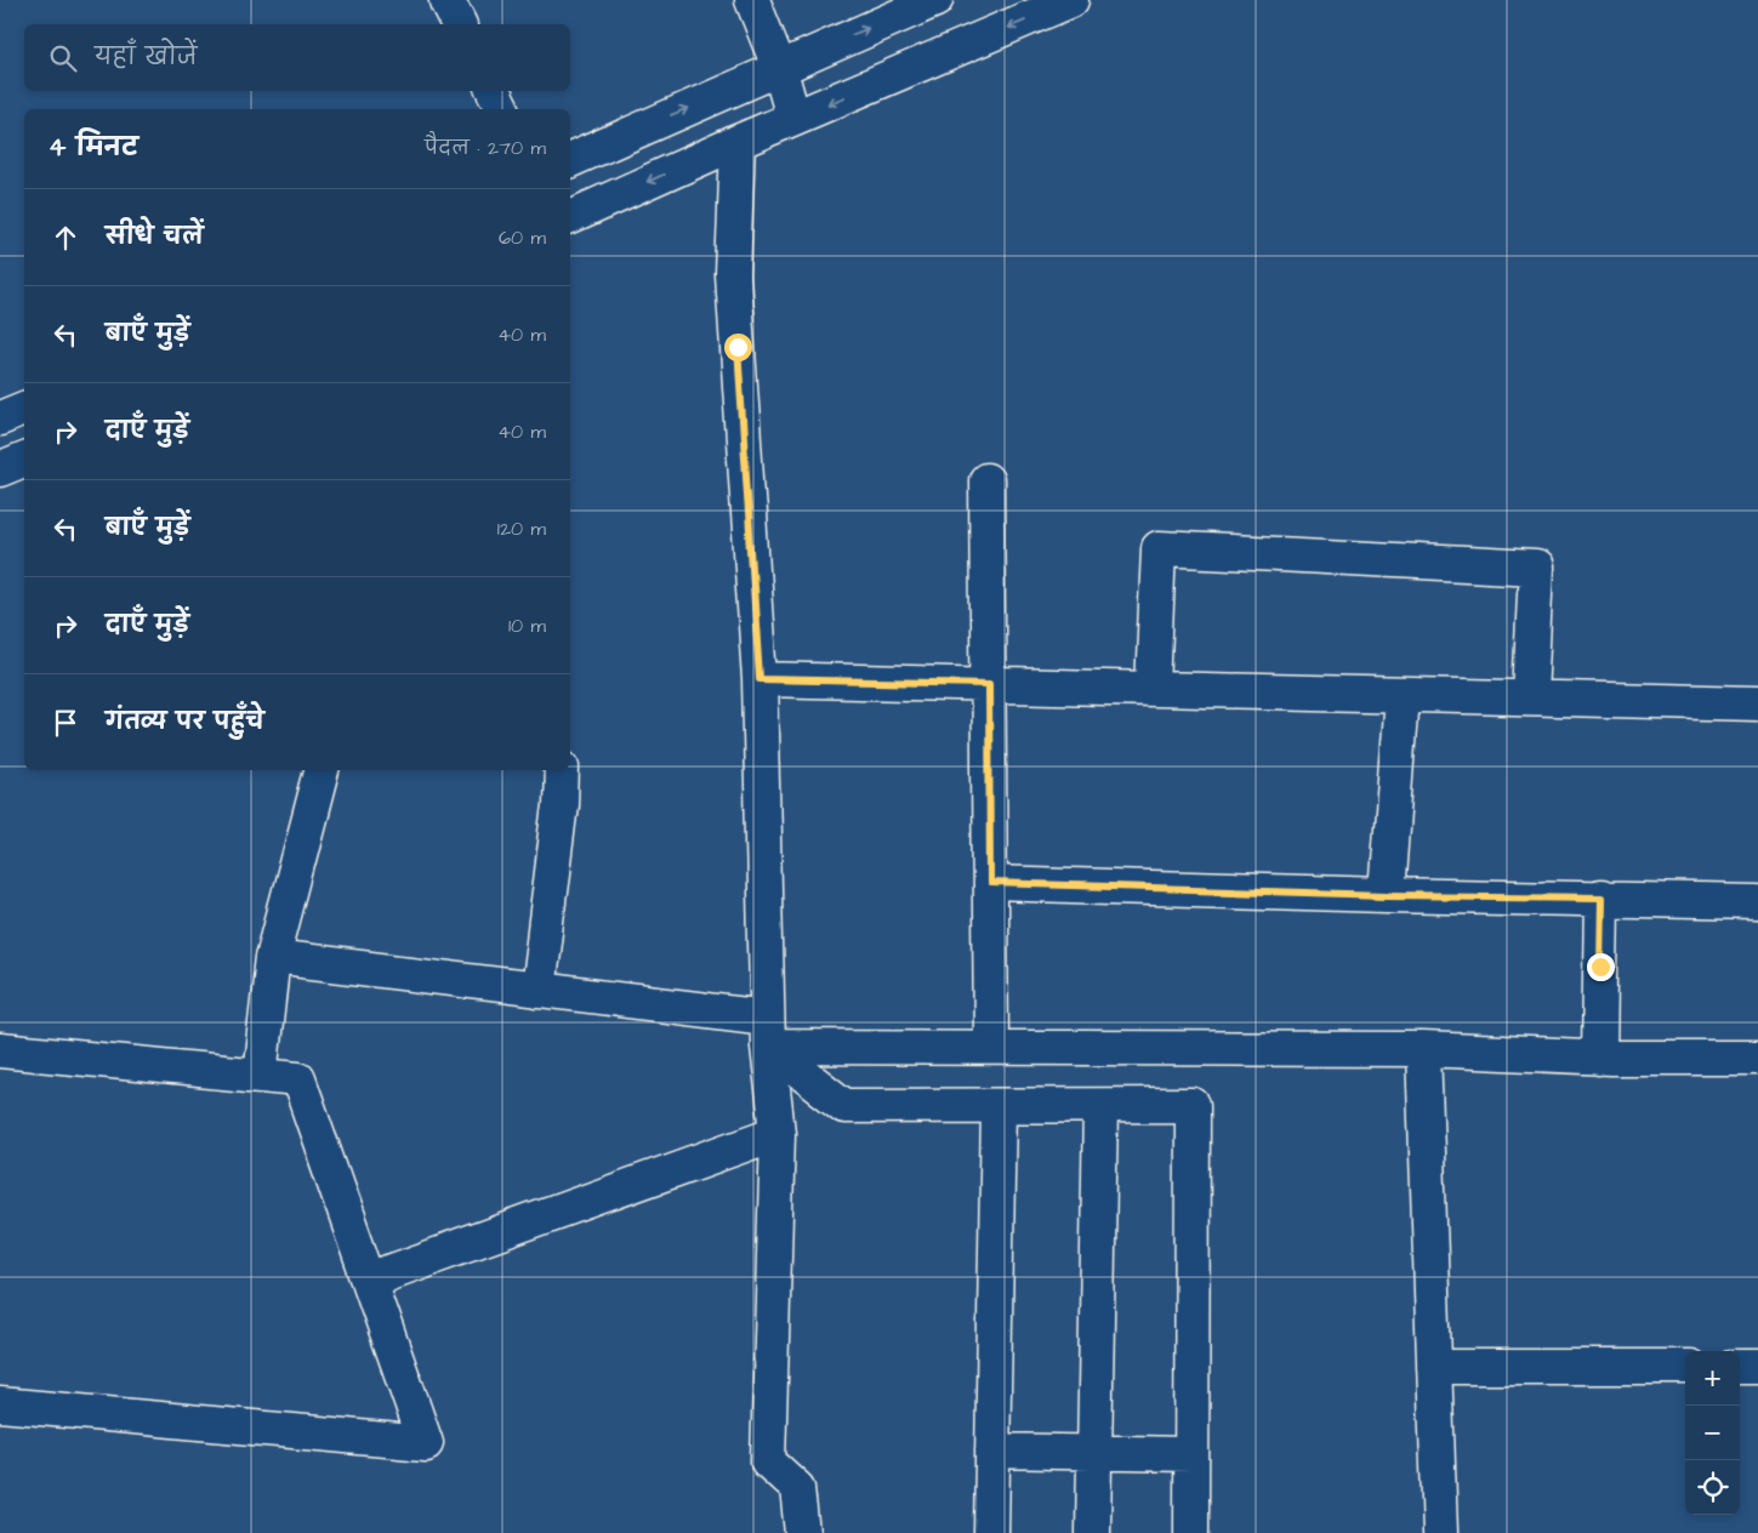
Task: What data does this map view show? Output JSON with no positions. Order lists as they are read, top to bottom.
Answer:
{
  "page": {
    "search": "यहाँ खोजें",
    "heading": ["4 मिनट", "पैदल · 270 m"],
    "list": [
      ["सीधे चलें", "60 m"],
      ["बाएँ मुड़ें", "40 m"],
      ["दाएँ मुड़ें", "40 m"],
      ["बाएँ मुड़ें", "120 m"],
      ["दाएँ मुड़ें", "10 m"],
      "गंतव्य पर पहुँचे"
    ],
    "map_buttons": ["+", "−"]
  }
}
